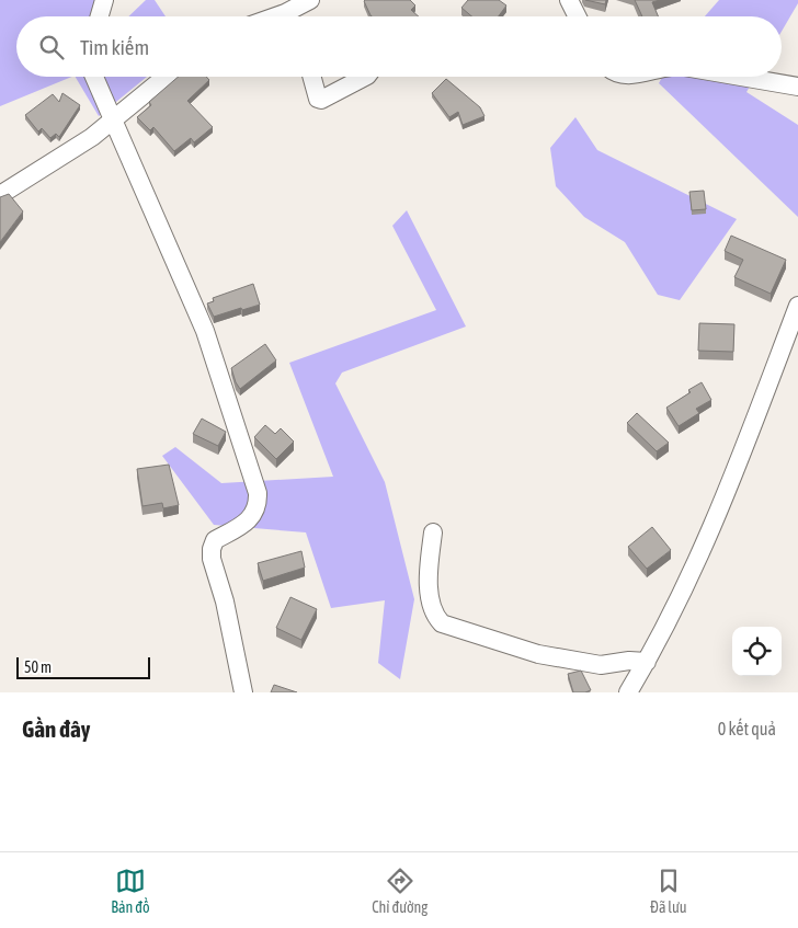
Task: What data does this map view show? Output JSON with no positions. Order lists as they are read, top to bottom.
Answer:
{
  "scale_bar": "50 m",
  "page": {
    "search": "Tìm kiếm",
    "scale": "50 m",
    "heading": ["Gần đây", "0 kết quả"],
    "nav": ["Bản đồ", "Chỉ đường", "Đã lưu"]
  }
}
